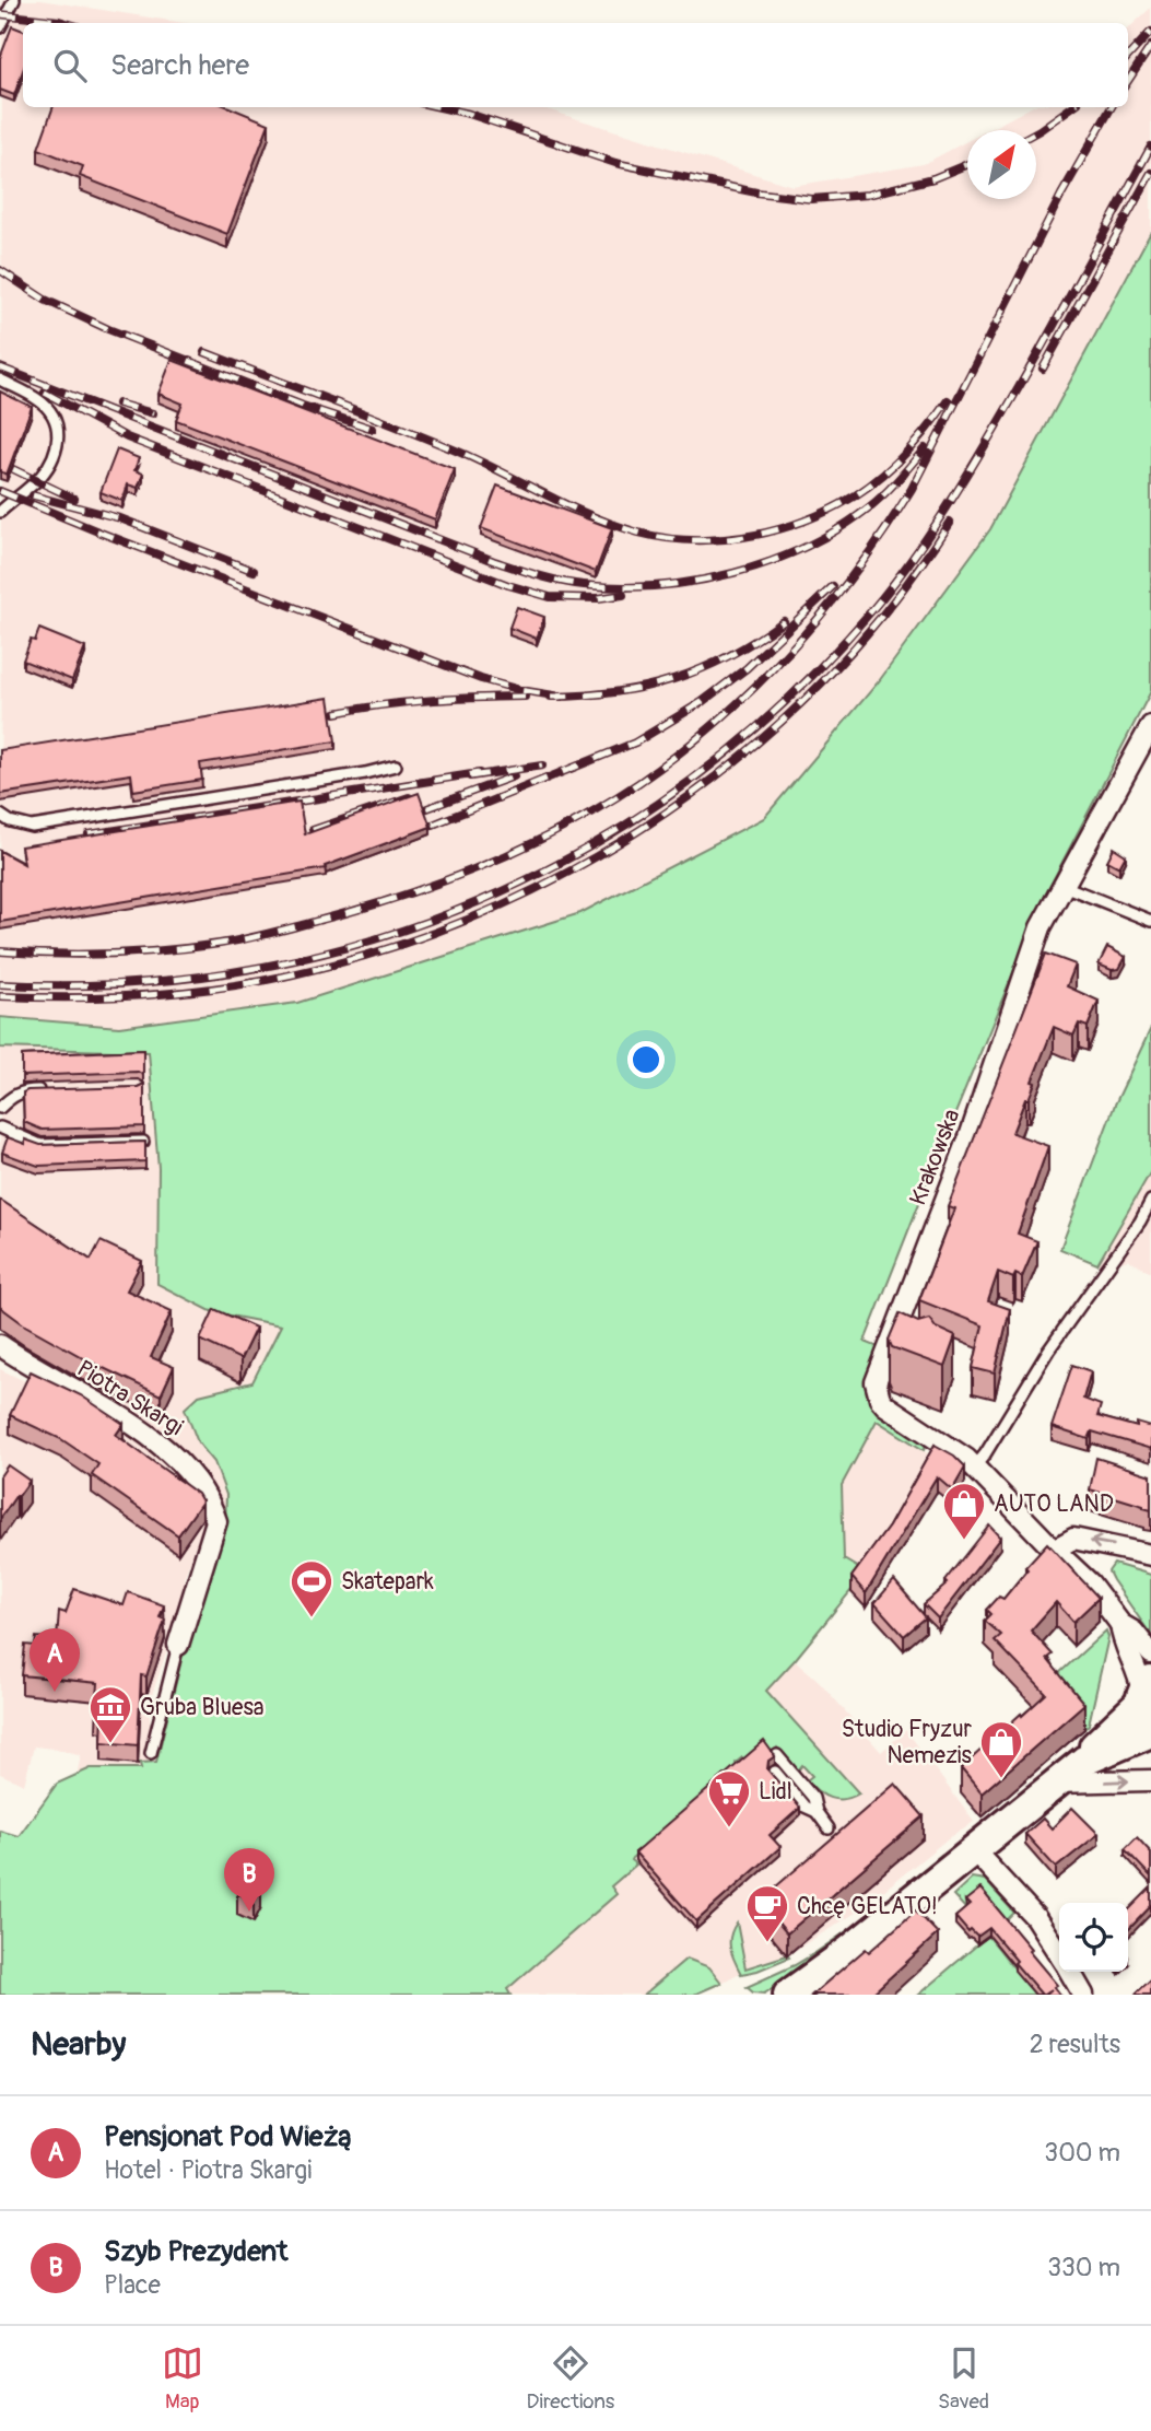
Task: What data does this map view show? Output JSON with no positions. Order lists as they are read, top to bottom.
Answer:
{
  "streets": {
    "street": ["Krakowska", "Piotra Skargi"]
  },
  "places": {
    "shop": ["AUTO LAND", "Studio Fryzur Nemezis"],
    "sports": ["Skatepark"],
    "museum": ["Gruba Bluesa"],
    "supermarket": ["Lidl"],
    "cafe": ["Chcę GELATO!"]
  },
  "north": "top right",
  "page": {
    "search": "Search here",
    "pins": ["A", "B"],
    "heading": ["Nearby", "2 results"],
    "list": [
      {
        "mark": "A",
        "name": "Pensjonat Pod Wieżą",
        "note": "Hotel · Piotra Skargi",
        "value": "300 m"
      },
      {
        "mark": "B",
        "name": "Szyb Prezydent",
        "note": "Place",
        "value": "330 m"
      }
    ],
    "nav": ["Map", "Directions", "Saved"]
  }
}
